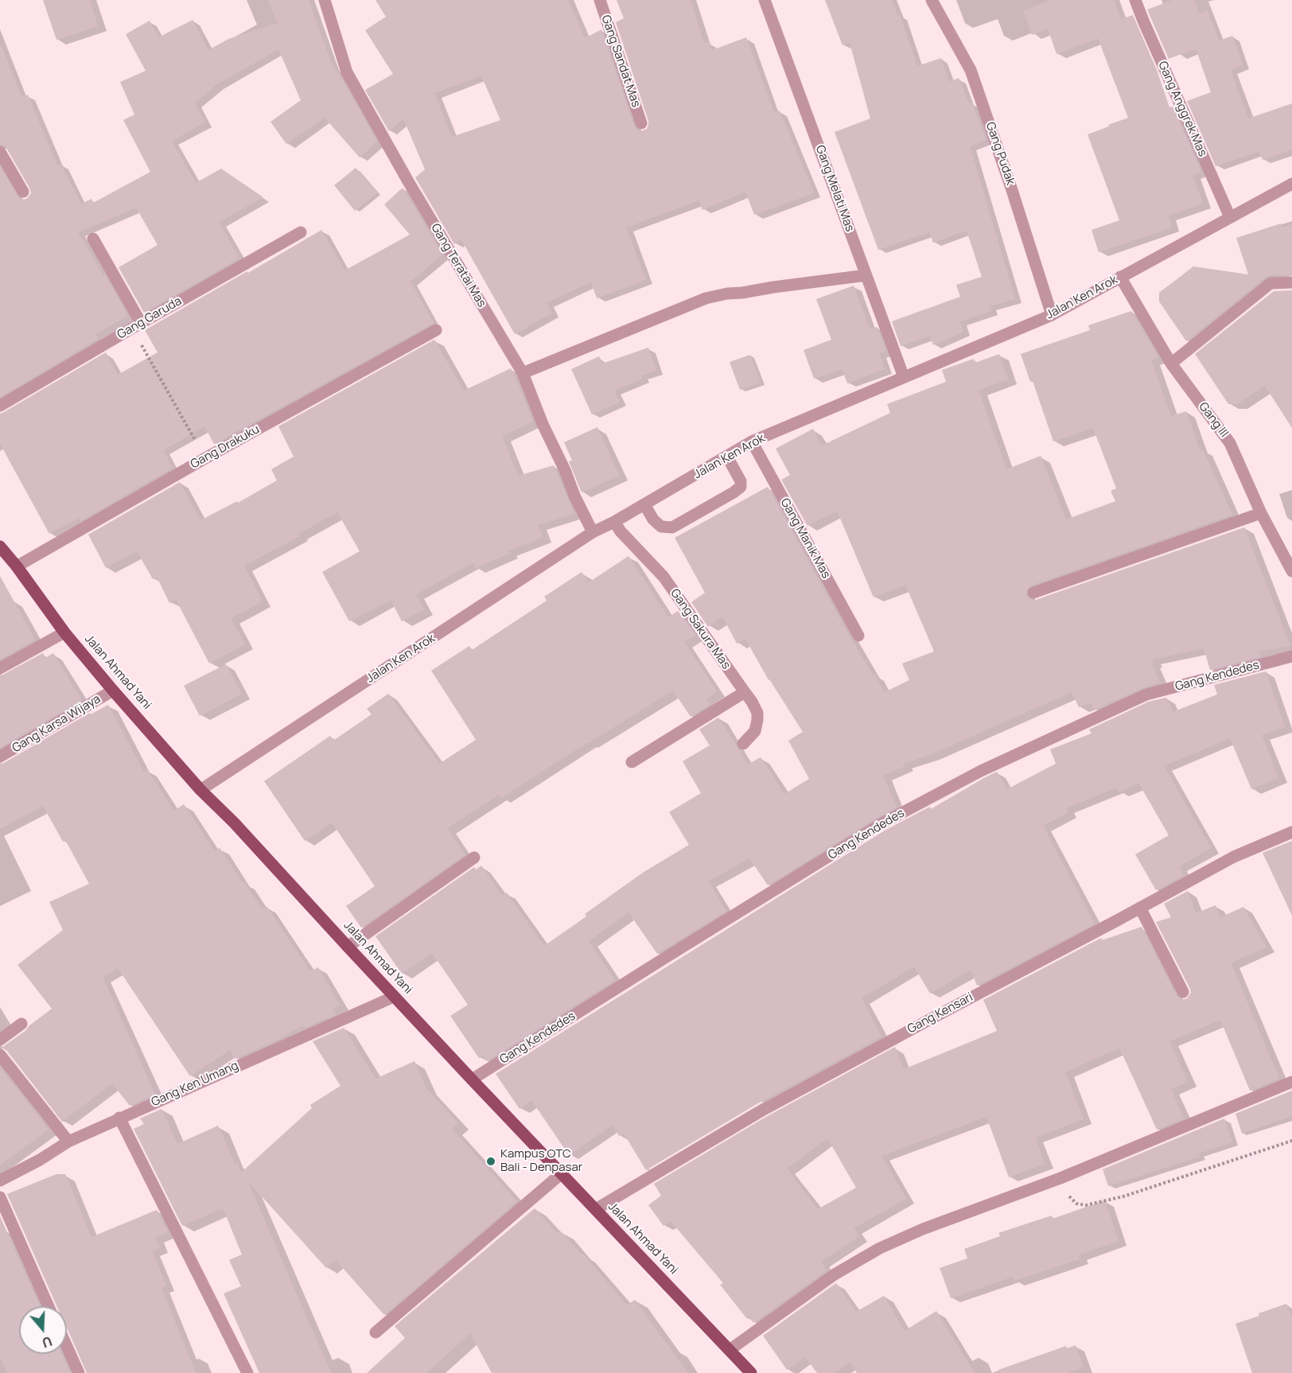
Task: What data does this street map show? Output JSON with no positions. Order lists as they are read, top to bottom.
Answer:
{
  "streets": {
    "main road": ["Jalan Ahmad Yani"],
    "street": [
      "Gang Sandat Mas",
      "Gang Anggrek Mas",
      "Gang Pudak",
      "Gang Melati Mas",
      "Gang Teratai Mas",
      "Jalan Ken Arok",
      "Gang Garuda",
      "Gang III",
      "Gang Drakuku",
      "Gang Manik Mas",
      "Gang Sakura Mas",
      "Gang Kendedes",
      "Gang Karsa Wijaya",
      "Gang Kensari",
      "Gang Ken Umang"
    ]
  },
  "crossings": [
    ["Gang Anggrek Mas", "Jalan Ken Arok"],
    ["Gang Pudak", "Jalan Ken Arok"],
    ["Gang Melati Mas", "Jalan Ken Arok"],
    ["Gang Teratai Mas", "Jalan Ken Arok"],
    ["Jalan Ken Arok", "Gang III"],
    ["Jalan Ken Arok", "Gang Manik Mas"],
    ["Jalan Ken Arok", "Gang Sakura Mas"],
    ["Jalan Ken Arok", "Jalan Ahmad Yani"],
    ["Gang Drakuku", "Jalan Ahmad Yani"],
    ["Jalan Ahmad Yani", "Gang Kendedes"],
    ["Jalan Ahmad Yani", "Gang Karsa Wijaya"],
    ["Jalan Ahmad Yani", "Gang Kensari"],
    ["Jalan Ahmad Yani", "Gang Ken Umang"]
  ],
  "places": ["Kampus OTC Bali - Denpasar"],
  "north": "bottom"
}
